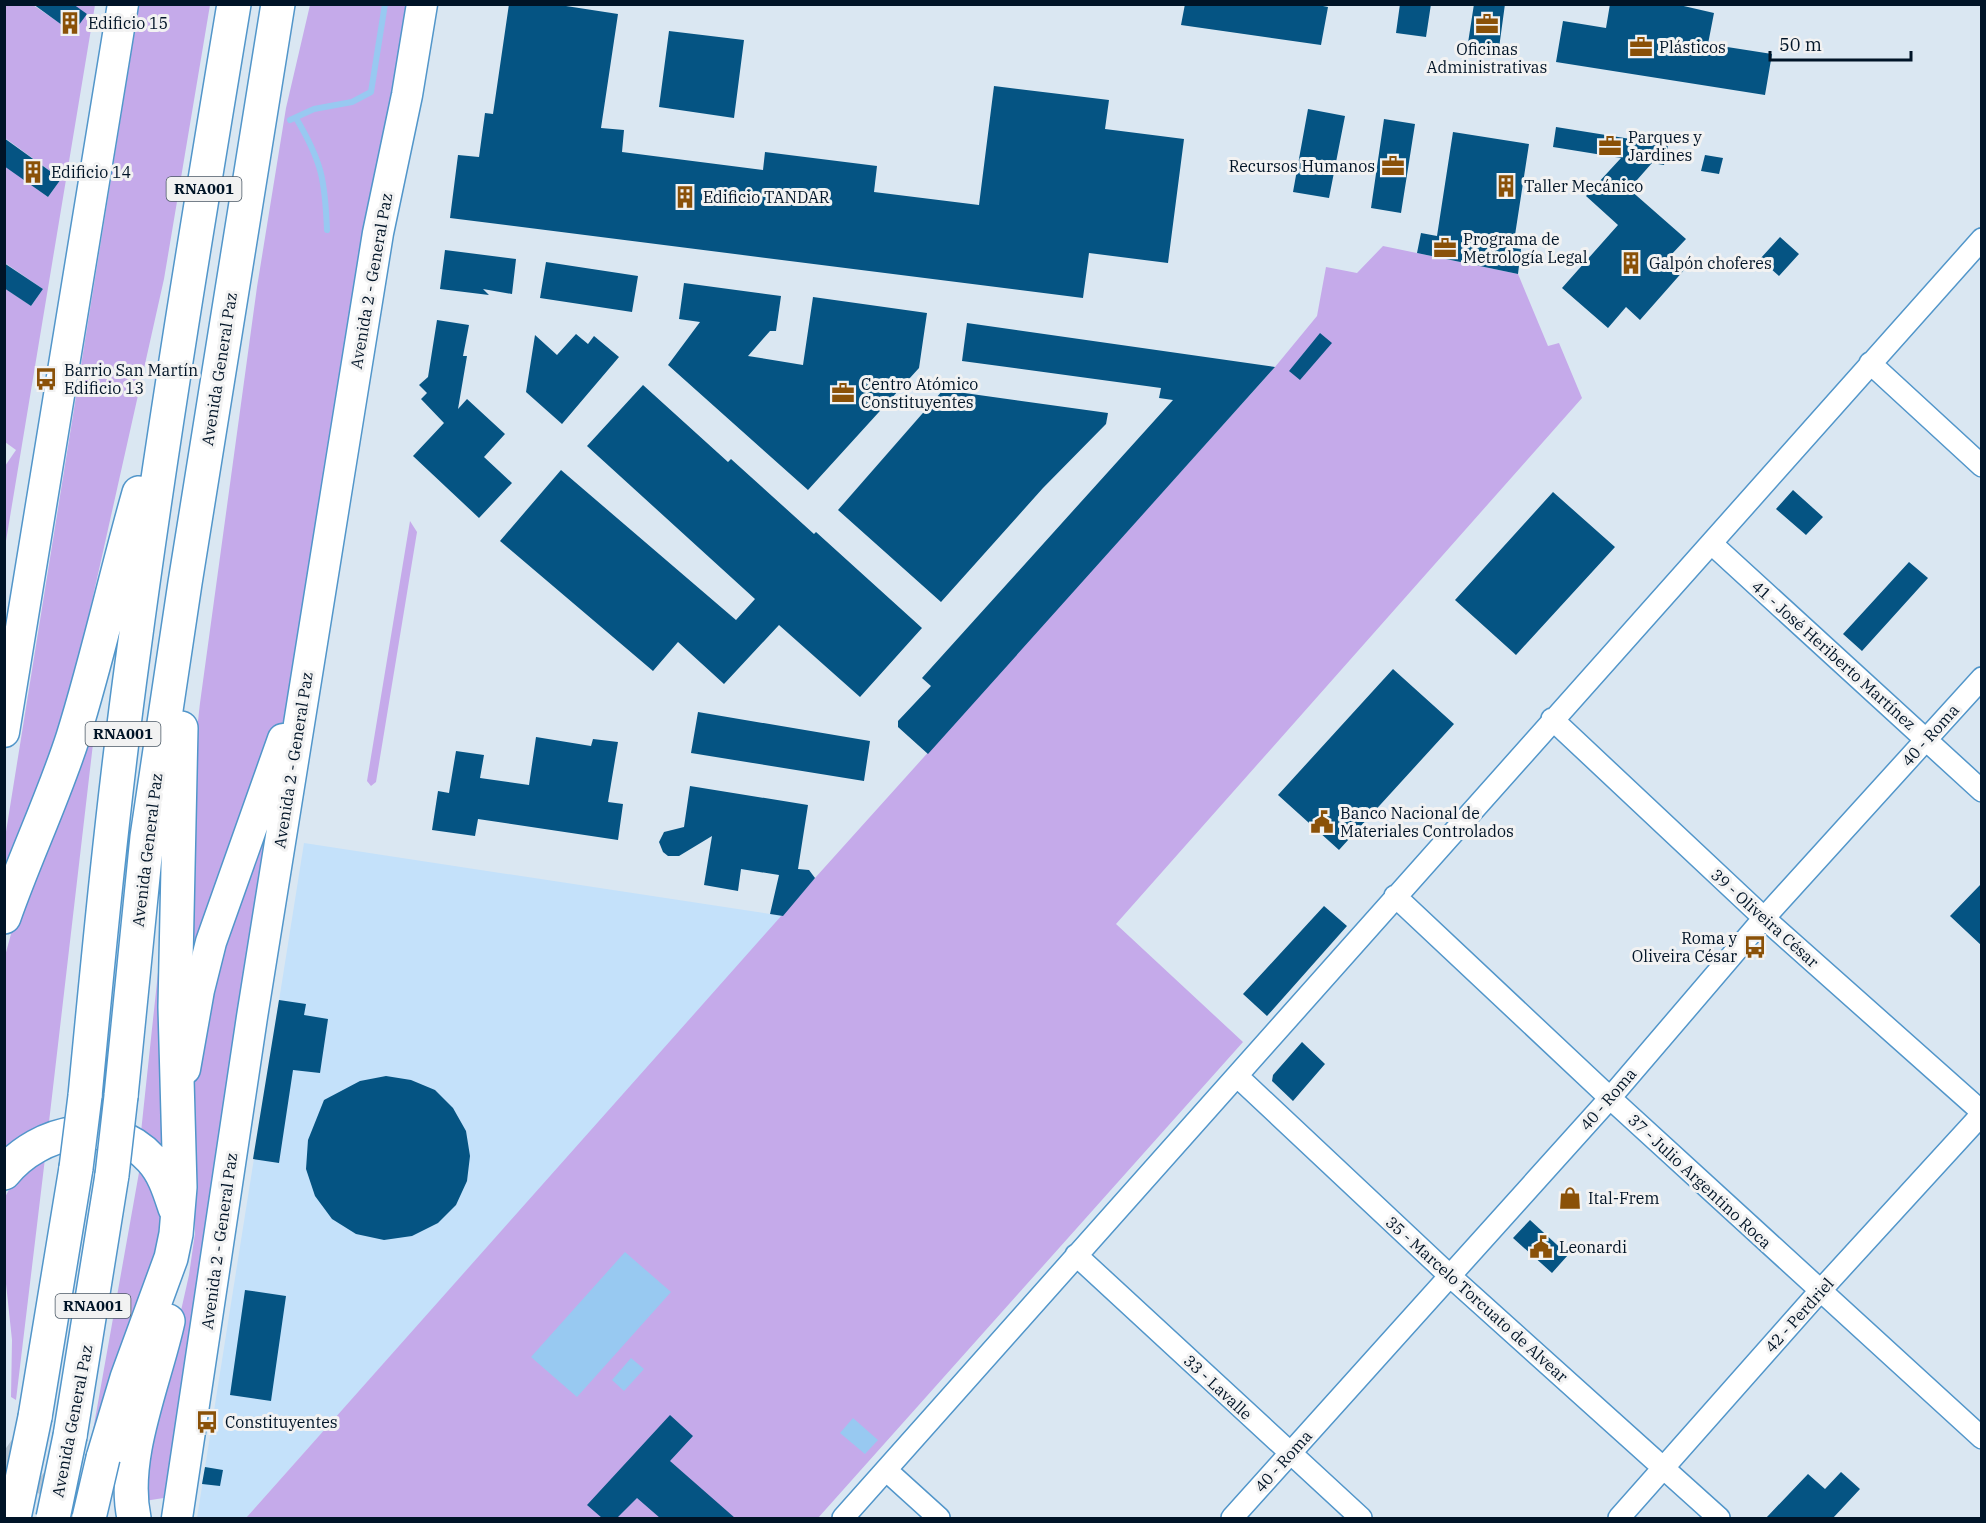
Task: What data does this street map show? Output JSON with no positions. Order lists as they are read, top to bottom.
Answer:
{
  "streets": {
    "highway": ["RNA001", "Avenida General Paz"],
    "street": [
      "Avenida 2 - General Paz",
      "41 - José Heriberto Martínez",
      "40 - Roma",
      "39 - Oliveira César",
      "37 - Julio Argentino Roca",
      "35 - Marcelo Torcuato de Alvear",
      "42 - Perdriel",
      "33 - Lavalle"
    ]
  },
  "crossings": [
    ["41 - José Heriberto Martínez", "40 - Roma"],
    ["40 - Roma", "39 - Oliveira César"],
    ["40 - Roma", "37 - Julio Argentino Roca"],
    ["40 - Roma", "35 - Marcelo Torcuato de Alvear"],
    ["40 - Roma", "33 - Lavalle"],
    ["39 - Oliveira César", "42 - Perdriel"],
    ["37 - Julio Argentino Roca", "42 - Perdriel"],
    ["35 - Marcelo Torcuato de Alvear", "42 - Perdriel"]
  ],
  "places": {
    "building": [
      "Edificio 15",
      "Edificio 14",
      "Taller Mecánico",
      "Edificio TANDAR",
      "Galpón choferes"
    ],
    "office": [
      "Oficinas Administrativas",
      "Plásticos",
      "Parques y Jardines",
      "Recursos Humanos",
      "Programa de Metrología Legal",
      "Centro Atómico Constituyentes"
    ],
    "bus stop": ["Barrio San Martín Edificio 13", "Roma y Oliveira César", "Constituyentes"],
    "public building": ["Banco Nacional de Materiales Controlados", "Leonardi"],
    "shop": ["Ital-Frem"]
  },
  "scale_bar": "50 m"
}
